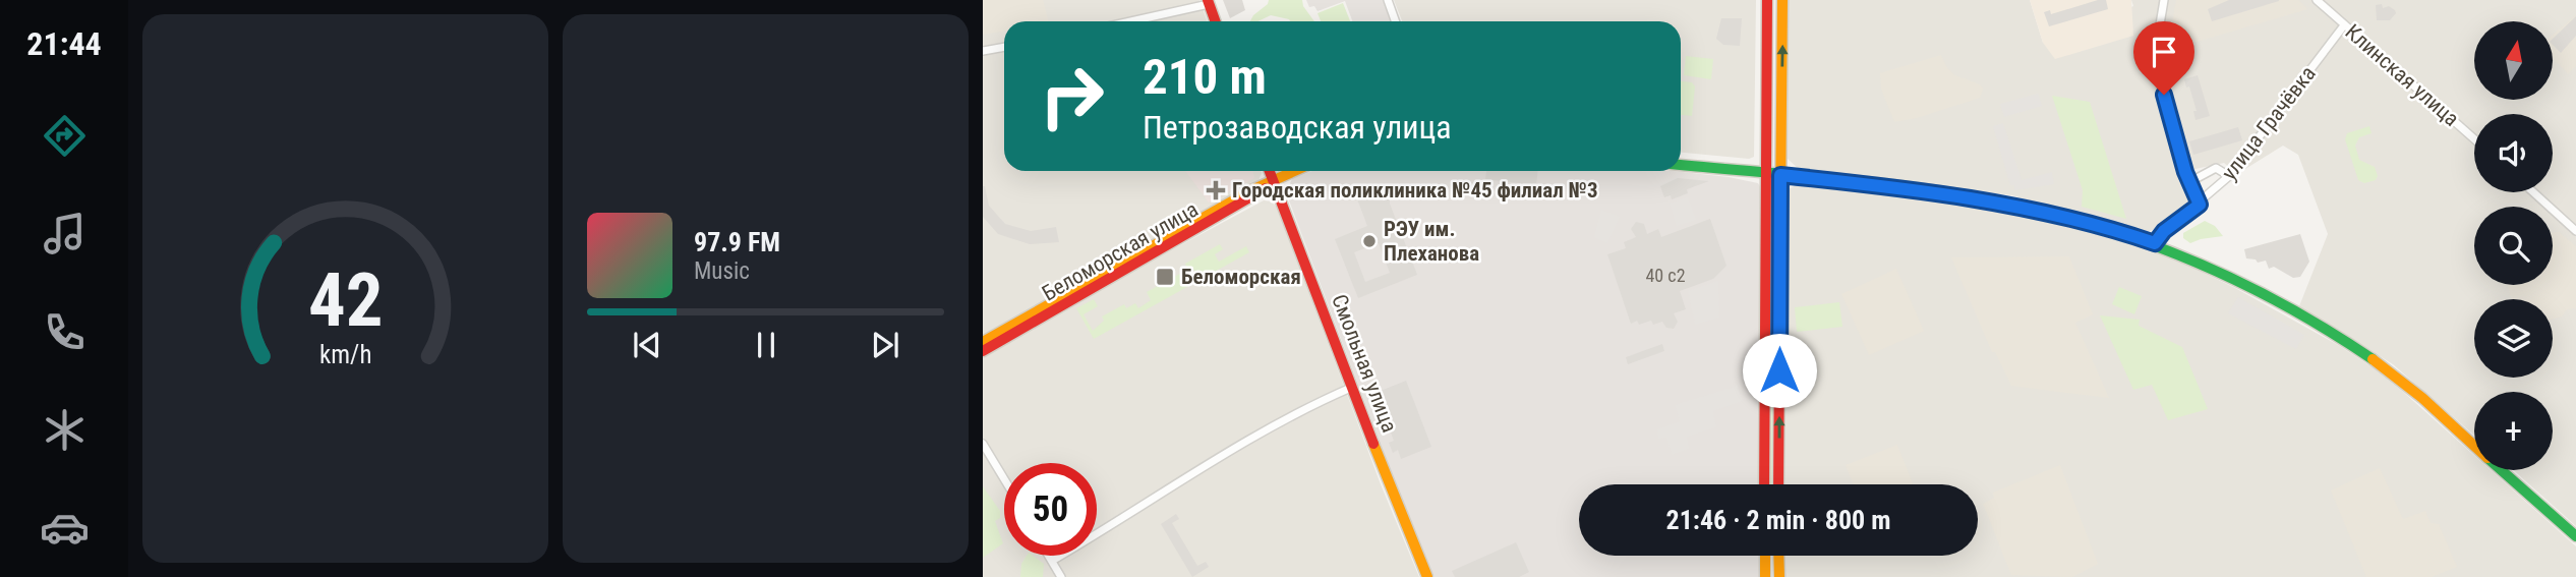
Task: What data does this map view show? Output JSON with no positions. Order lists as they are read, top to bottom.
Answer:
{
  "streets": {
    "main road": ["Беломорская улица", "Смольная улица"],
    "street": ["Клинская улица", "улица Грачёвка"]
  },
  "crossings": [
    ["Клинская улица", "улица Грачёвка"],
    ["Беломорская улица", "Смольная улица"]
  ],
  "places": {
    "health": ["Городская поликлиника №45 филиал №3"],
    "other": ["РЭУ им. Плеханова"],
    "transit": ["Беломорская"]
  },
  "house_numbers": ["40 с2"],
  "north": "top",
  "page": {
    "tabs": "21:44",
    "map_buttons": "+",
    "turn": ["210 m", "Петрозаводская улица"],
    "song": ["97.9 FM", "Music"],
    "limit": "50",
    "trip": "21:46 · 2 min · 800 m",
    "gauge": ["42", "km/h"]
  }
}
